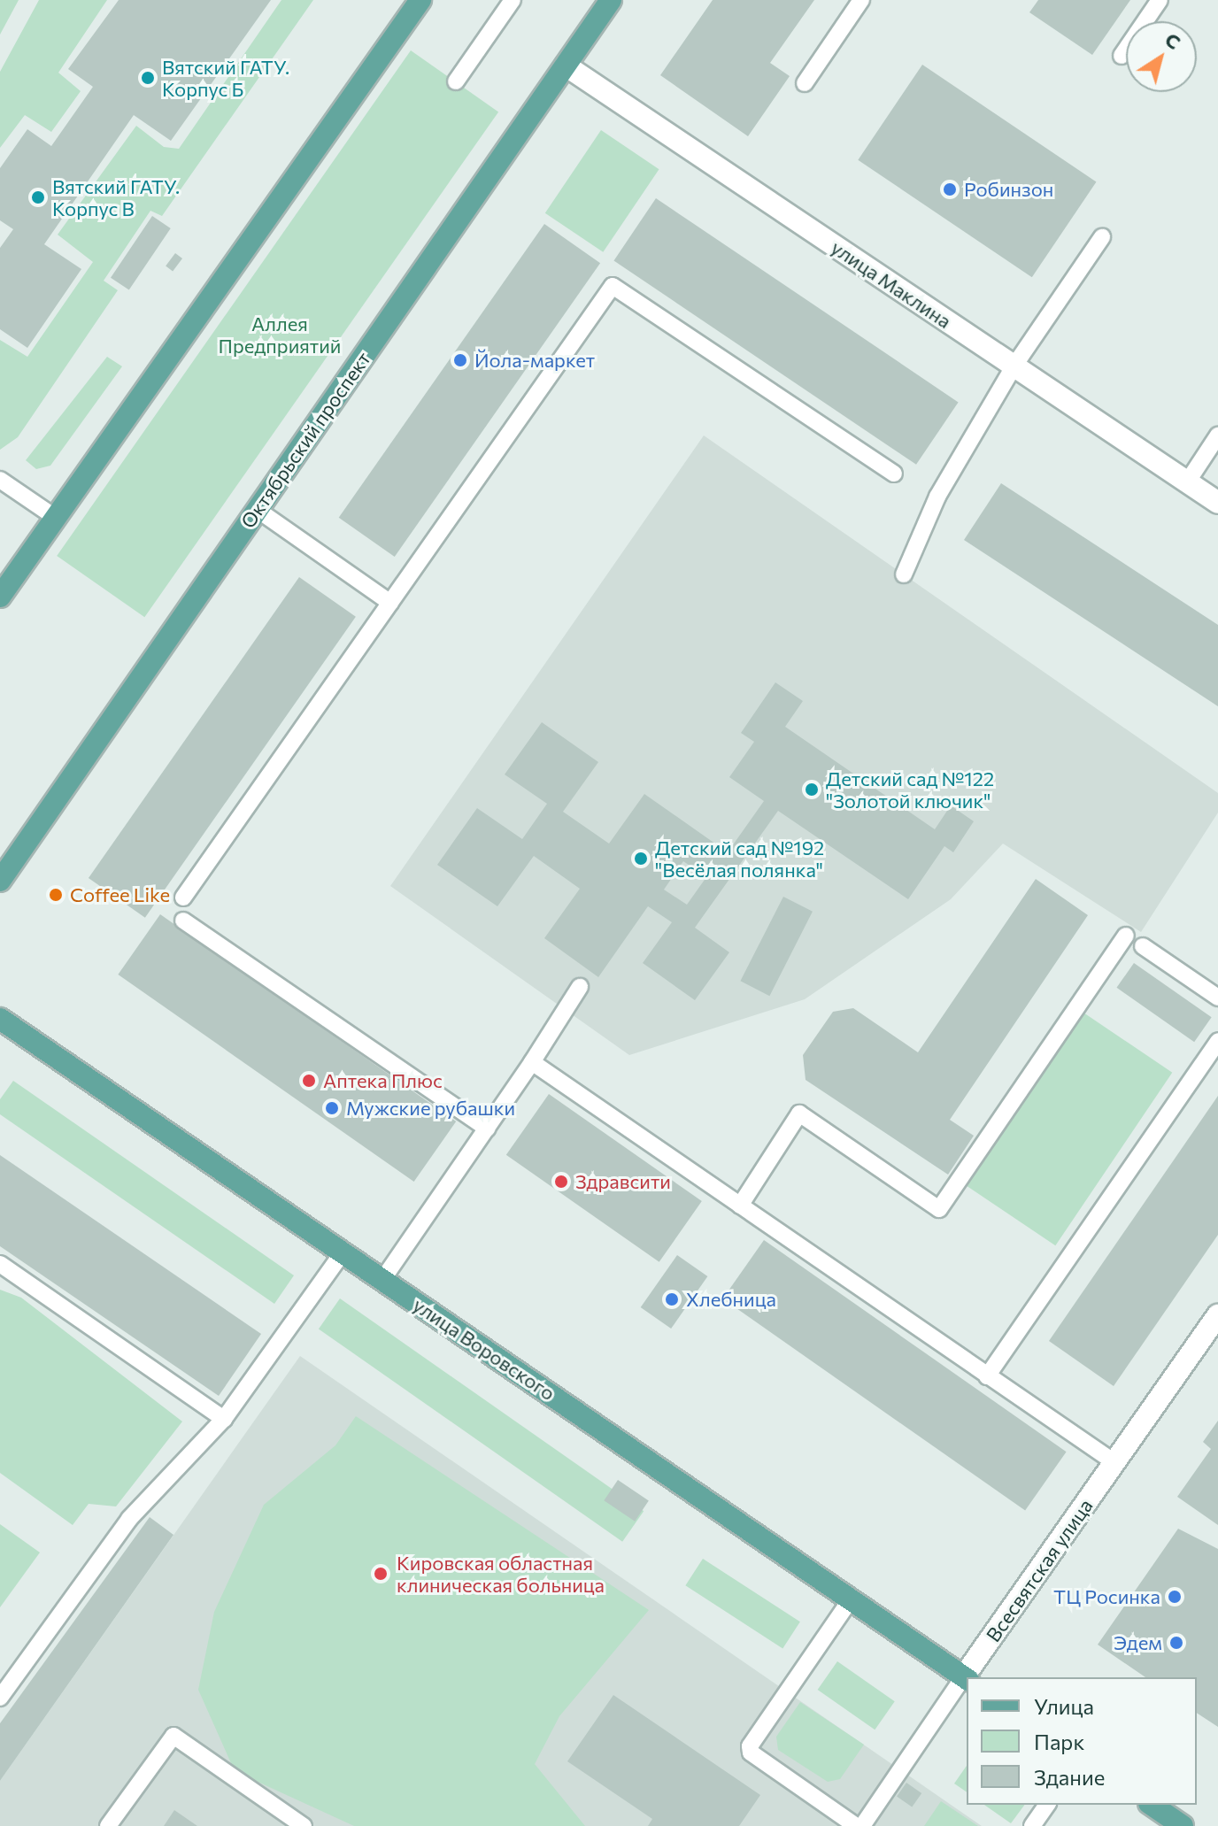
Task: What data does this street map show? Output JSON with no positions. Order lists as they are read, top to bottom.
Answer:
{
  "streets": {
    "main road": ["Октябрьский проспект", "улица Воровского"],
    "street": ["улица Маклина", "Всесвятская улица"]
  },
  "crossings": [
    ["улица Маклина", "Октябрьский проспект"],
    ["улица Воровского", "Всесвятская улица"]
  ],
  "parks": ["Аллея Предприятий"],
  "places": [
    "Вятский ГАТУ. Корпус Б",
    "Робинзон",
    "Вятский ГАТУ. Корпус В",
    "Йола-маркет",
    "Детский сад №122 \"Золотой ключик\"",
    "Детский сад №192 \"Весёлая полянка\"",
    "Coffee Like",
    "Аптека Плюс",
    "Мужские рубашки",
    "Здравсити",
    "Хлебница",
    "Кировская областная клиническая больница",
    "ТЦ Росинка",
    "Эдем"
  ],
  "legend": ["Улица", "Парк", "Здание"],
  "north": "top right"
}
